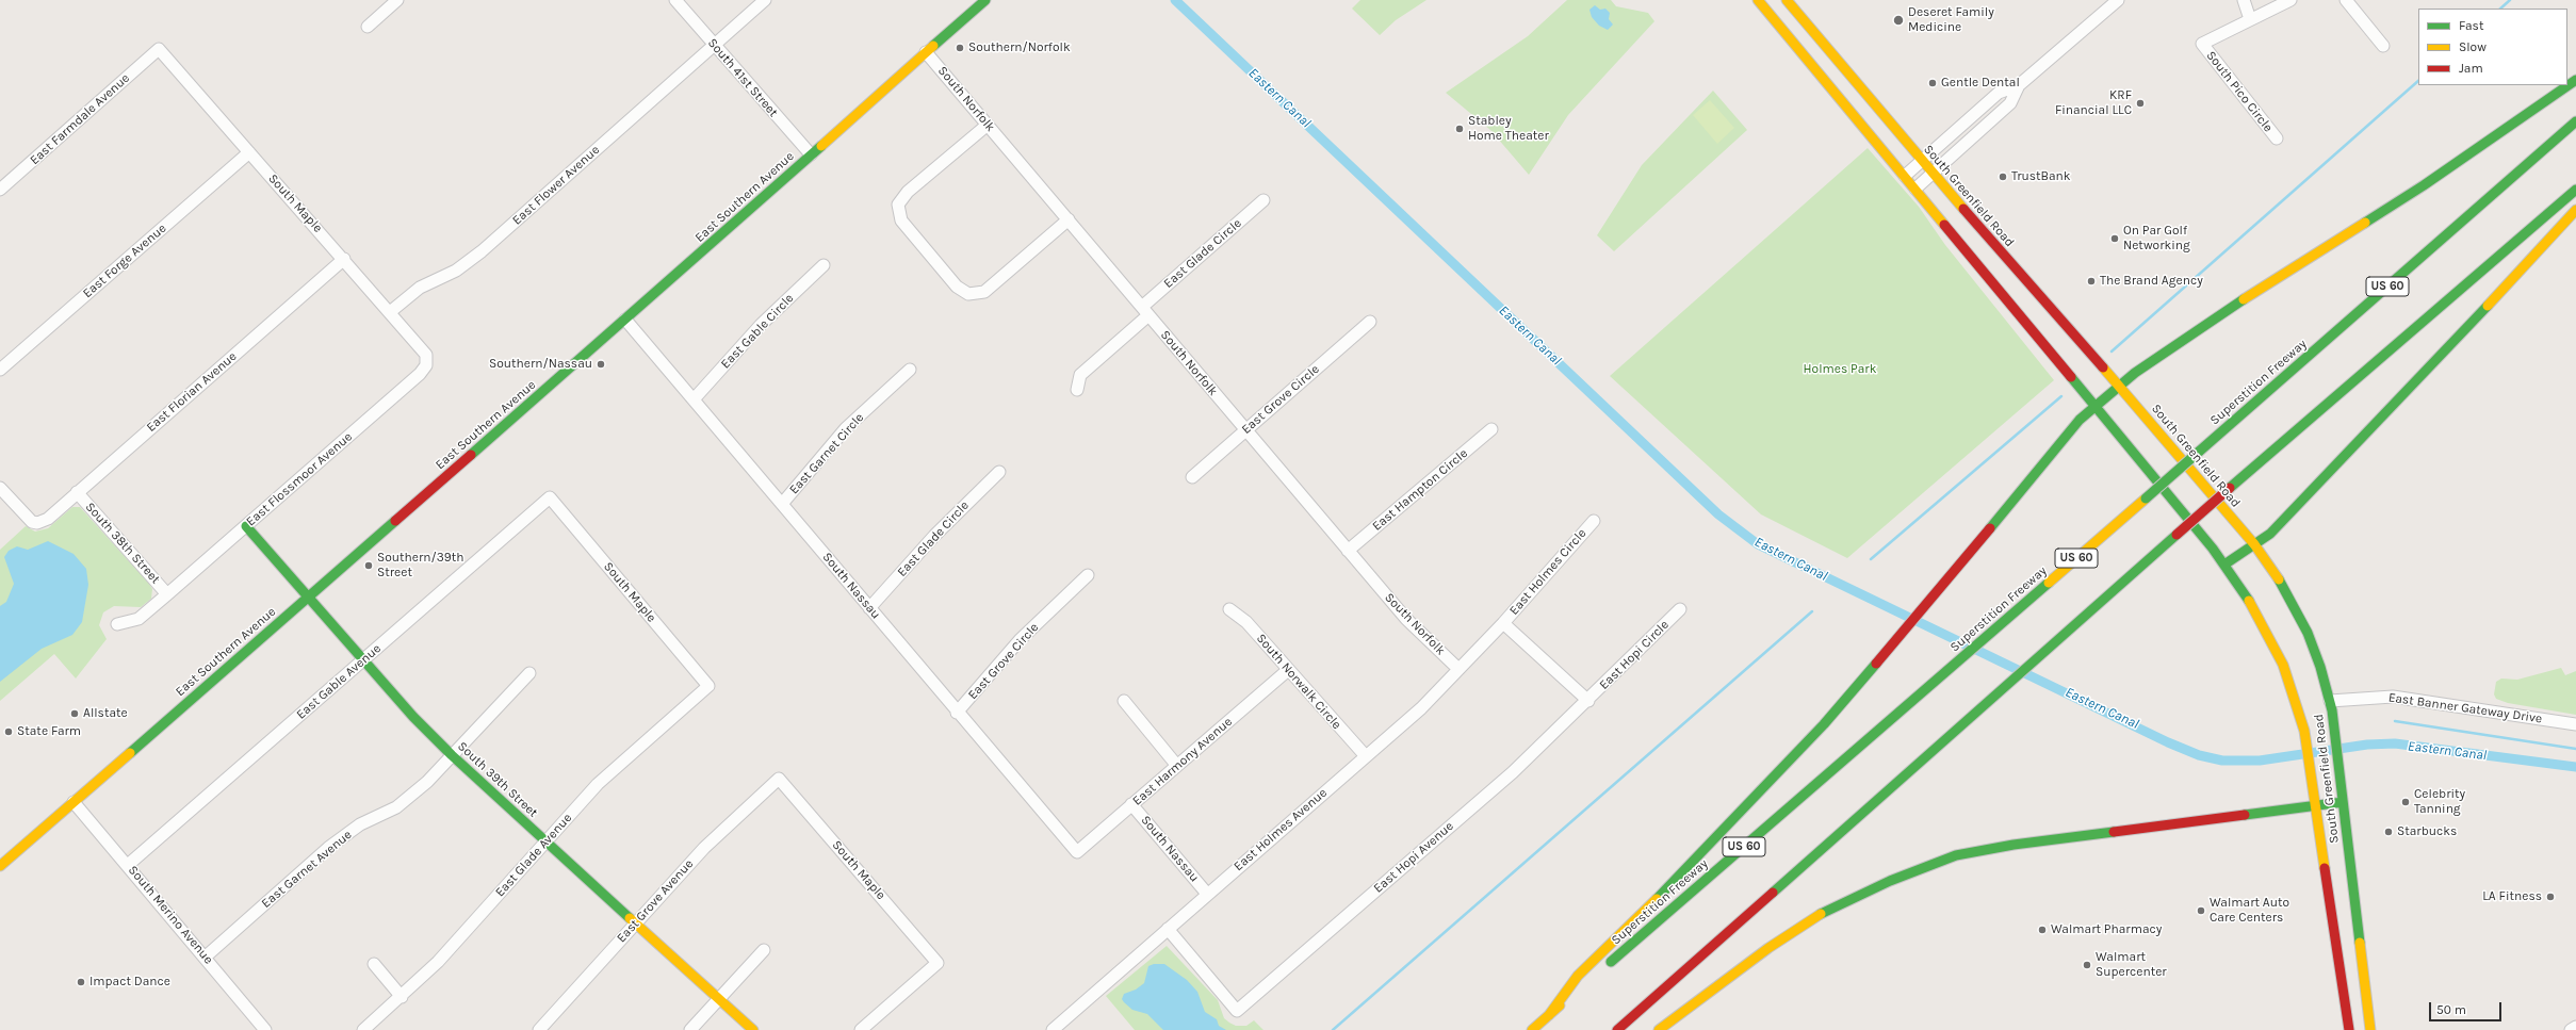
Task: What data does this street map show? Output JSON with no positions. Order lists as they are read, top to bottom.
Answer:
{
  "streets": {
    "main road": [
      "South Greenfield Road",
      "East Southern Avenue",
      "US 60",
      "Superstition Freeway",
      "South 39th Street"
    ],
    "street": [
      "South 41st Street",
      "South Pico Circle",
      "South Norfolk",
      "East Farmdale Avenue",
      "East Flower Avenue",
      "South Maple",
      "East Glade Circle",
      "East Forge Avenue",
      "East Gable Circle",
      "East Florian Avenue",
      "East Grove Circle",
      "East Garnet Circle",
      "East Flossmoor Avenue",
      "East Hampton Circle",
      "South 38th Street",
      "East Holmes Circle",
      "South Nassau",
      "East Hopi Circle",
      "East Gable Avenue",
      "South Norwalk Circle",
      "East Banner Gateway Drive",
      "East Harmony Avenue",
      "East Holmes Avenue",
      "East Glade Avenue",
      "East Hopi Avenue",
      "East Garnet Avenue",
      "East Grove Avenue",
      "South Merino Avenue"
    ]
  },
  "crossings": [
    ["South 41st Street", "East Flower Avenue"],
    ["South 41st Street", "East Southern Avenue"],
    ["South Norfolk", "East Southern Avenue"],
    ["South Norfolk", "East Glade Circle"],
    ["South Norfolk", "East Grove Circle"],
    ["South Norfolk", "East Hampton Circle"],
    ["South Norfolk", "East Holmes Avenue"],
    ["East Farmdale Avenue", "South Maple"],
    ["East Flower Avenue", "South Maple"],
    ["South Greenfield Road", "East Banner Gateway Drive"],
    ["East Southern Avenue", "South Nassau"],
    ["East Southern Avenue", "South 39th Street"],
    ["East Southern Avenue", "South Merino Avenue"],
    ["South Maple", "East Forge Avenue"],
    ["South Maple", "East Florian Avenue"],
    ["South Maple", "East Flossmoor Avenue"],
    ["South Maple", "East Gable Avenue"],
    ["South Maple", "East Glade Avenue"],
    ["South Maple", "East Grove Avenue"],
    ["East Glade Circle", "South Nassau"],
    ["East Gable Circle", "South Nassau"],
    ["East Florian Avenue", "South 38th Street"],
    ["East Grove Circle", "South Nassau"],
    ["East Garnet Circle", "South Nassau"],
    ["East Flossmoor Avenue", "South 38th Street"],
    ["East Flossmoor Avenue", "South 39th Street"],
    ["East Holmes Circle", "East Holmes Avenue"],
    ["South Nassau", "East Harmony Avenue"],
    ["South Nassau", "East Holmes Avenue"],
    ["East Hopi Circle", "East Hopi Avenue"],
    ["East Gable Avenue", "South 39th Street"],
    ["East Gable Avenue", "South Merino Avenue"],
    ["South Norwalk Circle", "East Harmony Avenue"],
    ["South Norwalk Circle", "East Holmes Avenue"],
    ["South 39th Street", "East Glade Avenue"],
    ["South 39th Street", "East Garnet Avenue"],
    ["South 39th Street", "East Grove Avenue"],
    ["East Holmes Avenue", "East Hopi Avenue"],
    ["East Garnet Avenue", "South Merino Avenue"]
  ],
  "water": ["Eastern Canal"],
  "parks": ["Holmes Park"],
  "places": [
    "Deseret Family Medicine",
    "Southern/Norfolk",
    "Gentle Dental",
    "KRF Financial LLC",
    "Stabley Home Theater",
    "TrustBank",
    "On Par Golf Networking",
    "The Brand Agency",
    "Southern/Nassau",
    "Southern/39th Street",
    "Allstate",
    "State Farm",
    "Celebrity Tanning",
    "Starbucks",
    "LA Fitness",
    "Walmart Auto Care Centers",
    "Walmart Pharmacy",
    "Walmart Supercenter",
    "Impact Dance"
  ],
  "legend": ["Fast", "Slow", "Jam"],
  "scale_bar": "50 m"
}
